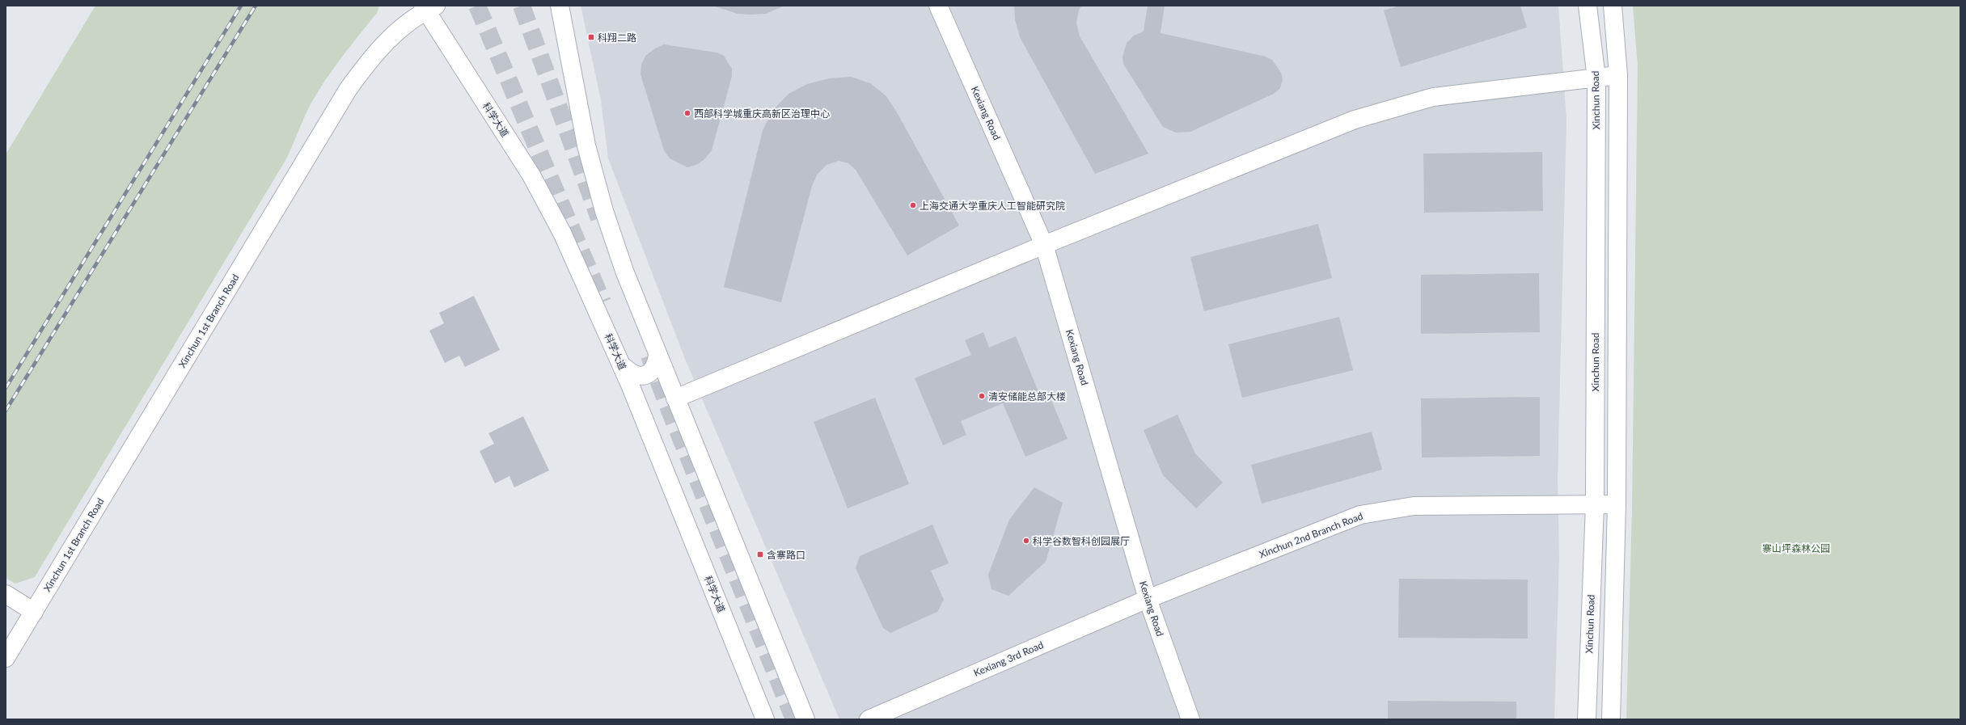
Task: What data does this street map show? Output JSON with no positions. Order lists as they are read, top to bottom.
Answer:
{
  "streets": {
    "street": [
      "Xinchun Road",
      "Kexiang Road",
      "科学大道",
      "Xinchun 1st Branch Road",
      "Xinchun 2nd Branch Road",
      "Kexiang 3rd Road"
    ]
  },
  "crossings": [
    ["Xinchun Road", "Xinchun 2nd Branch Road"],
    ["Kexiang Road", "Xinchun 2nd Branch Road"],
    ["Kexiang Road", "Kexiang 3rd Road"],
    ["科学大道", "Xinchun 1st Branch Road"],
    ["Xinchun 2nd Branch Road", "Kexiang 3rd Road"]
  ],
  "parks": ["寨山坪森林公园"],
  "places": {
    "transit": ["科翔二路", "含寨路口"],
    "other": [
      "西部科学城重庆高新区治理中心",
      "上海交通大学重庆人工智能研究院",
      "清安储能总部大楼",
      "科学谷数智科创园展厅"
    ]
  }
}
